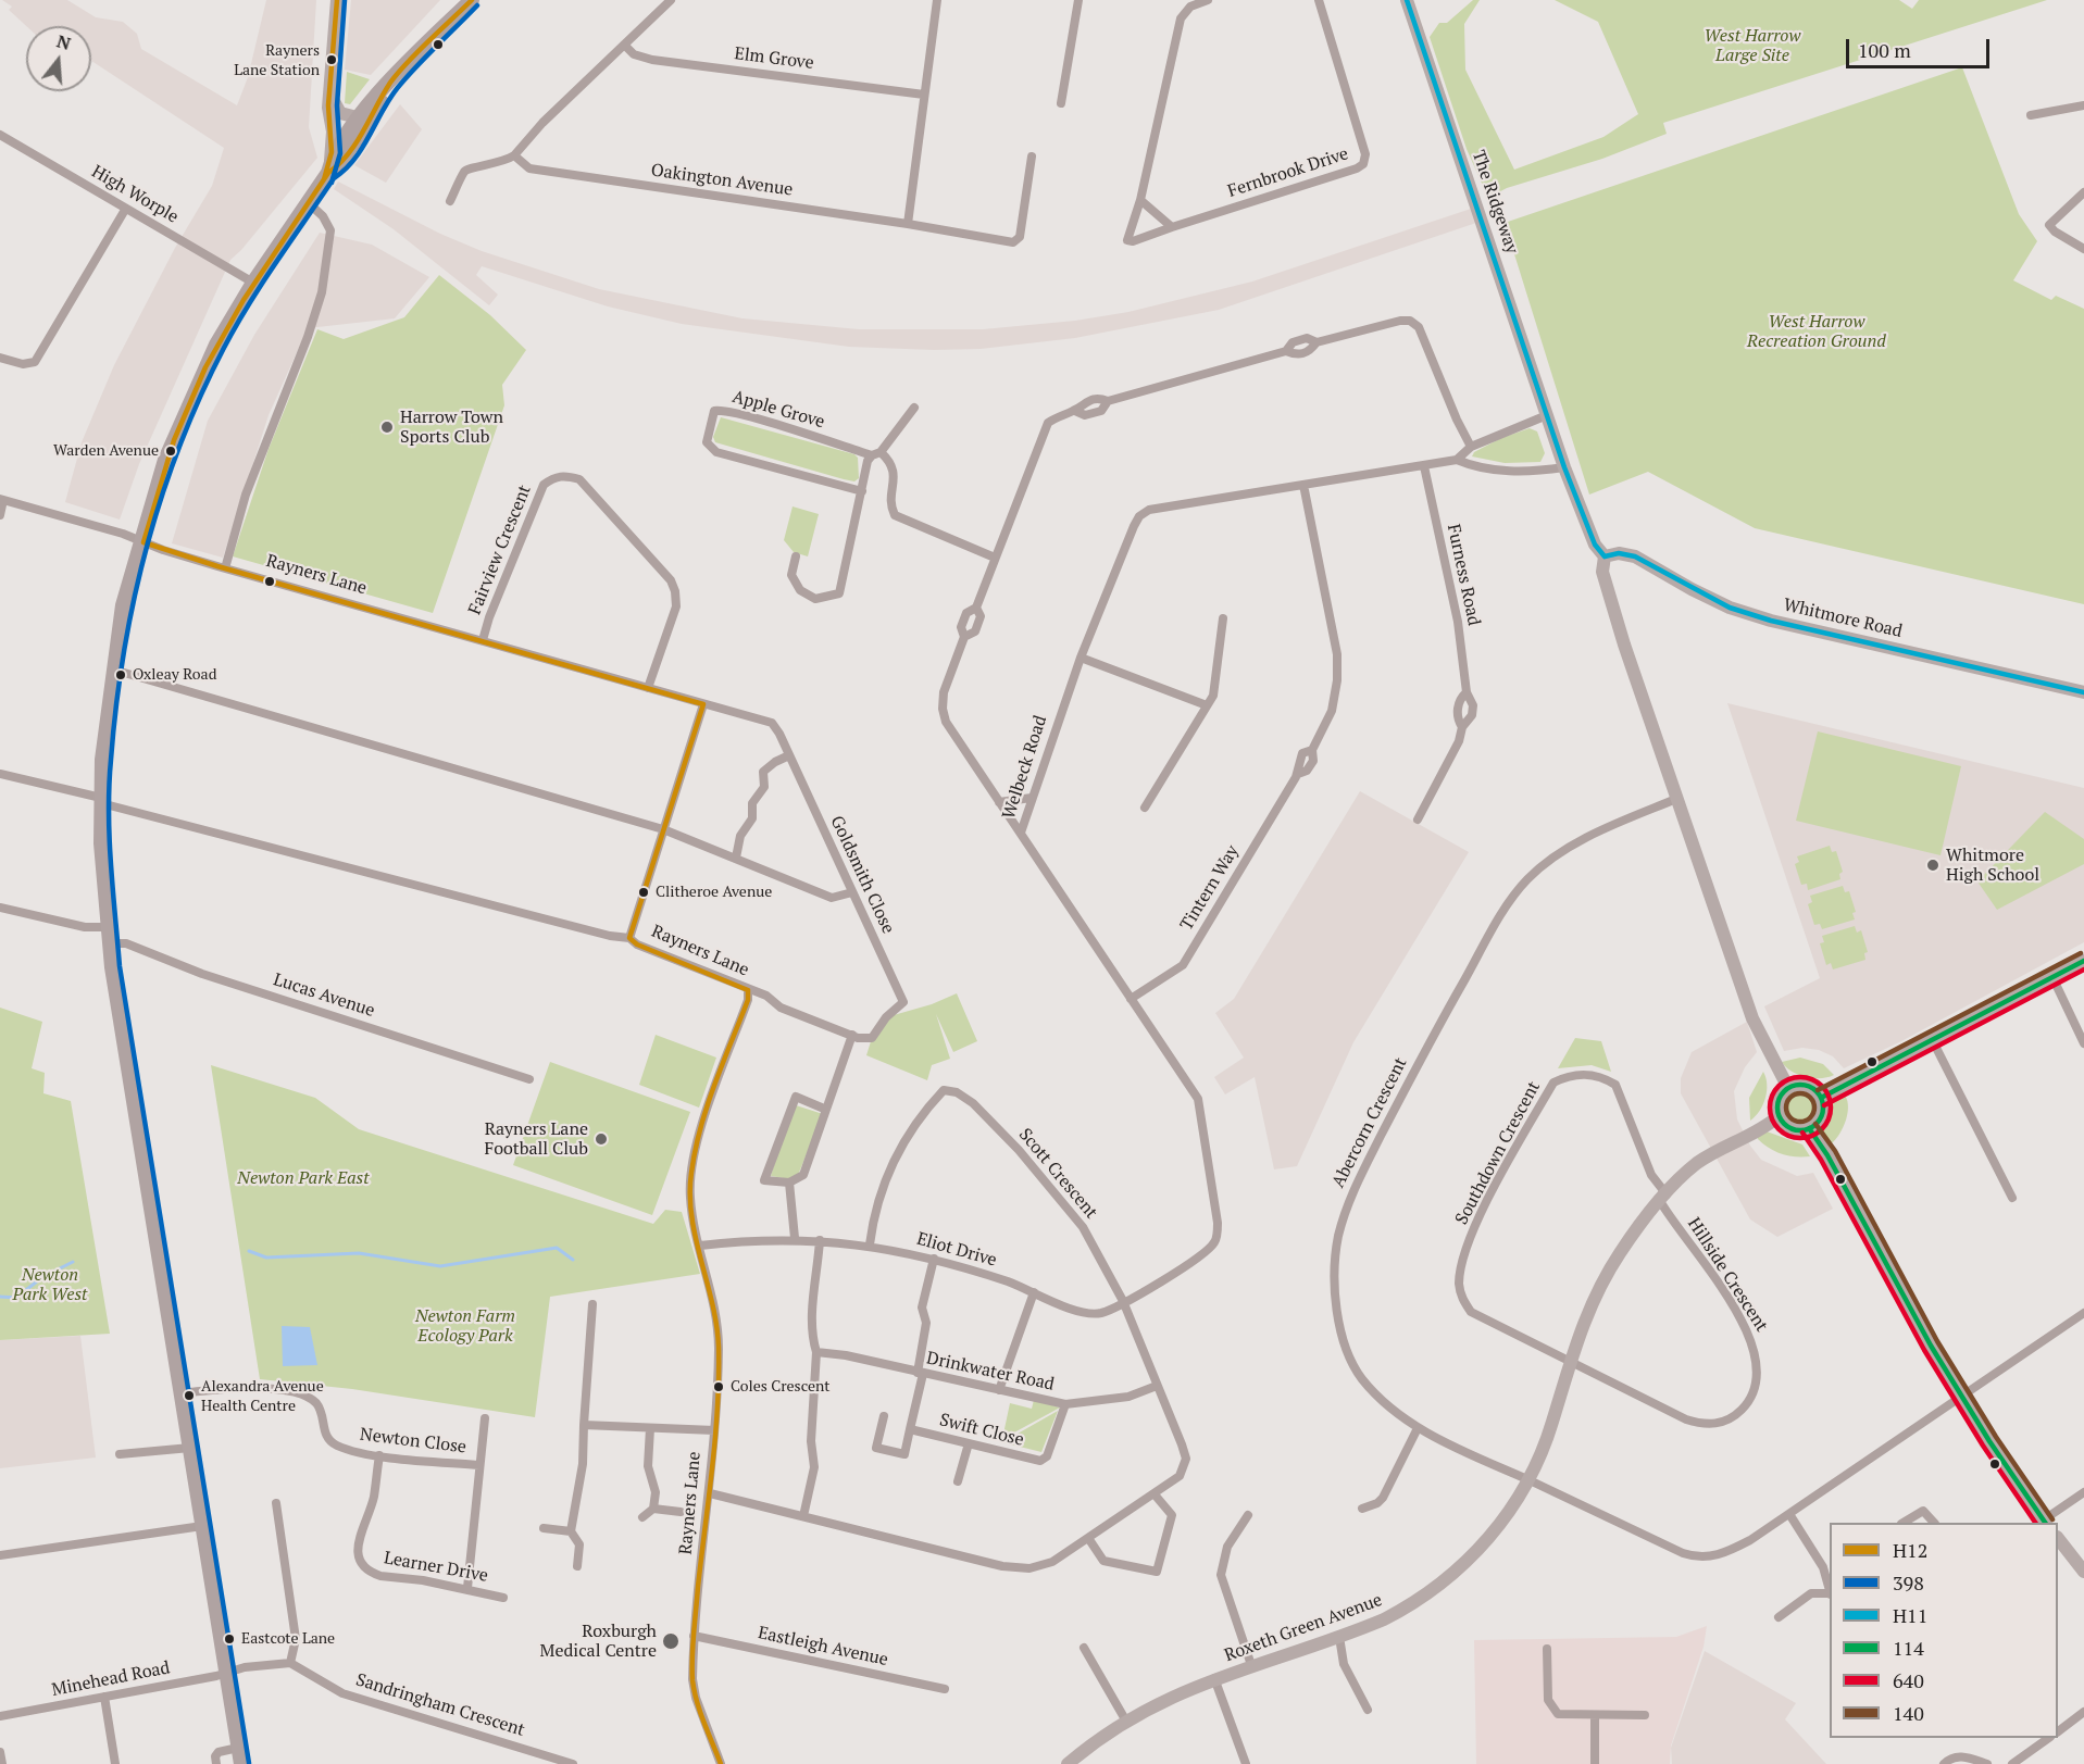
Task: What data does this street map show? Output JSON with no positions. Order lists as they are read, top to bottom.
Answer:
{
  "streets": {
    "street": [
      "Elm Grove",
      "Fernbrook Drive",
      "Oakington Avenue",
      "High Worple",
      "The Ridgeway",
      "Apple Grove",
      "Fairview Crescent",
      "Rayners Lane",
      "Furness Road",
      "Whitmore Road",
      "Welbeck Road",
      "Goldsmith Close",
      "Tintern Way",
      "Lucas Avenue",
      "Abercorn Crescent",
      "Southdown Crescent",
      "Scott Crescent",
      "Eliot Drive",
      "Hillside Crescent",
      "Drinkwater Road",
      "Swift Close",
      "Newton Close",
      "Learner Drive",
      "Roxeth Green Avenue",
      "Eastleigh Avenue",
      "Minehead Road",
      "Sandringham Crescent"
    ]
  },
  "crossings": [
    ["The Ridgeway", "Whitmore Road"],
    ["The Ridgeway", "Welbeck Road"],
    ["Fairview Crescent", "Rayners Lane"],
    ["Rayners Lane", "Goldsmith Close"],
    ["Rayners Lane", "Eliot Drive"],
    ["Rayners Lane", "Eastleigh Avenue"],
    ["Furness Road", "Welbeck Road"],
    ["Welbeck Road", "Tintern Way"],
    ["Welbeck Road", "Scott Crescent"],
    ["Welbeck Road", "Eliot Drive"],
    ["Abercorn Crescent", "Roxeth Green Avenue"],
    ["Southdown Crescent", "Hillside Crescent"],
    ["Southdown Crescent", "Roxeth Green Avenue"],
    ["Scott Crescent", "Eliot Drive"],
    ["Eliot Drive", "Swift Close"],
    ["Hillside Crescent", "Roxeth Green Avenue"],
    ["Drinkwater Road", "Swift Close"],
    ["Newton Close", "Learner Drive"]
  ],
  "parks": [
    "West Harrow Large Site",
    "West Harrow Recreation Ground",
    "Newton Park East",
    "Newton Park West",
    "Newton Farm Ecology Park"
  ],
  "places": [
    "Rayners Lane Station",
    "Harrow Town Sports Club",
    "Warden Avenue",
    "Oxleay Road",
    "Whitmore High School",
    "Clitheroe Avenue",
    "Rayners Lane Football Club",
    "Coles Crescent",
    "Alexandra Avenue Health Centre",
    "Eastcote Lane",
    "Roxburgh Medical Centre"
  ],
  "lines": [
    "transit line H12",
    "transit line 398",
    "transit line H11",
    "transit line 140",
    "transit line 114",
    "transit line 640"
  ],
  "legend": [
    "H12",
    "398",
    "H11",
    "114",
    "640",
    "140"
  ],
  "scale_bar": "100 m",
  "north": "top"
}
